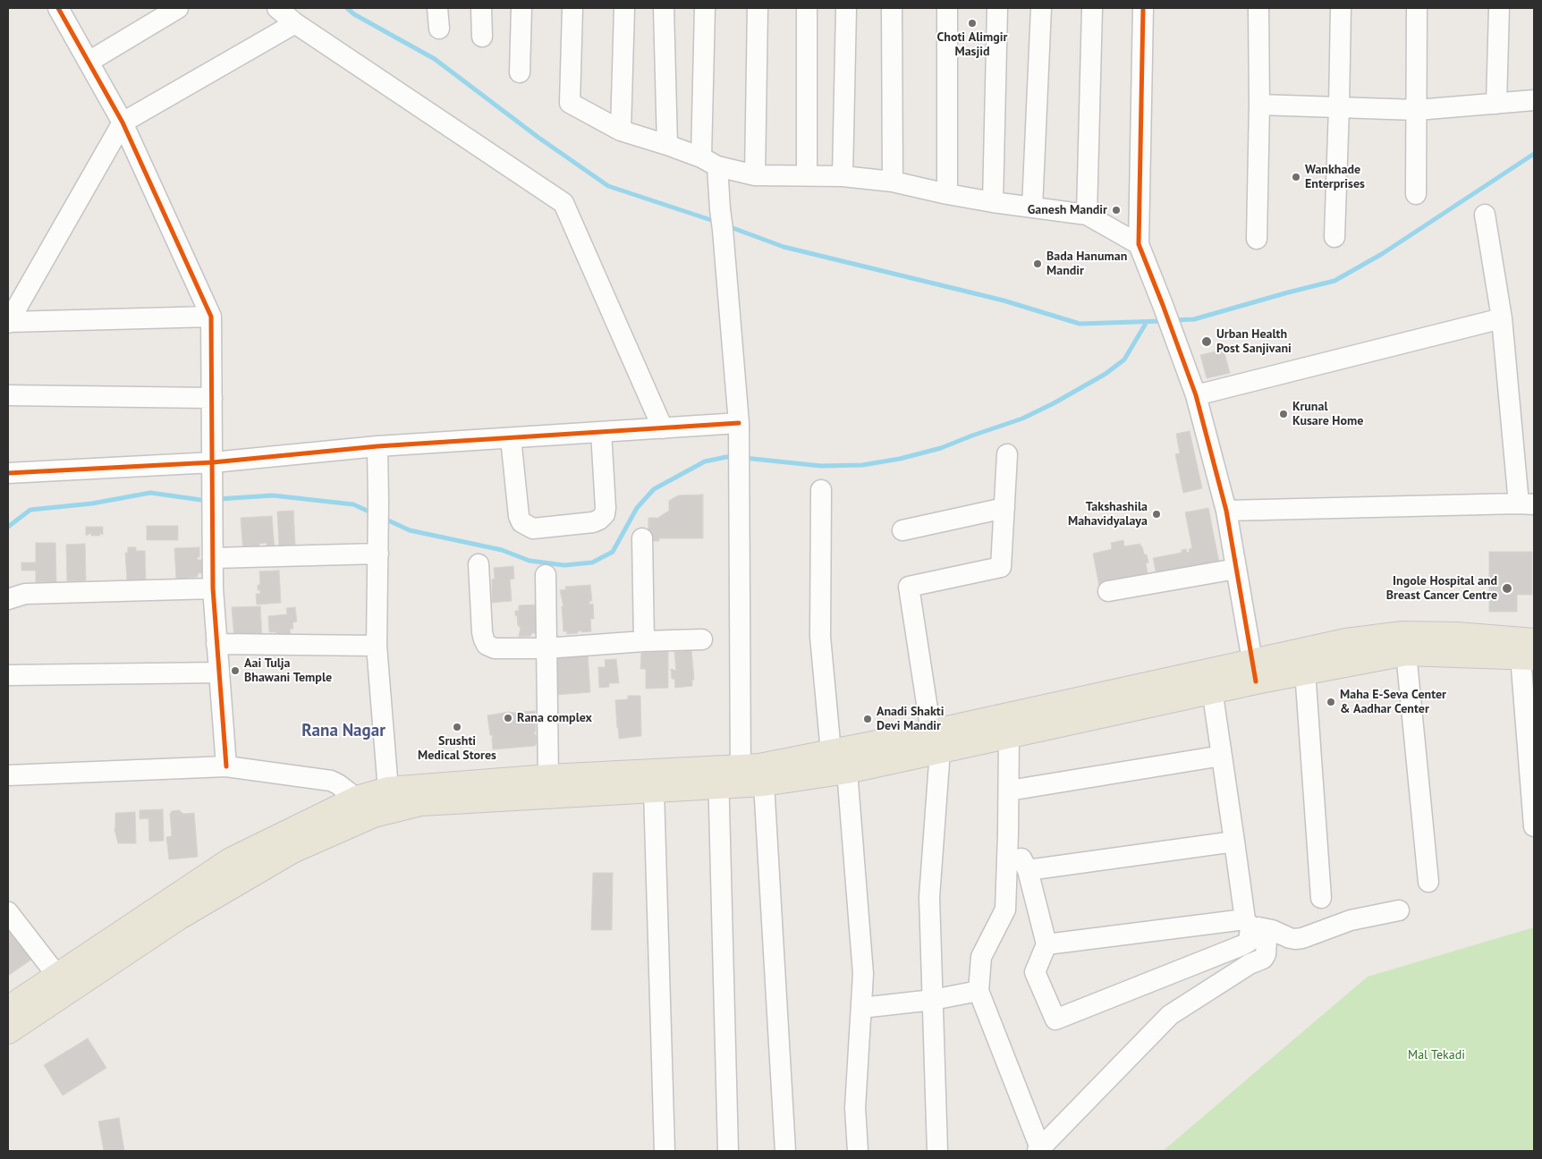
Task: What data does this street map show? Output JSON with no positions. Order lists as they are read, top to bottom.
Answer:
{
  "districts": ["Rana Nagar"],
  "parks": ["Mal Tekadi"],
  "places": [
    "Choti Alimgir Masjid",
    "Wankhade Enterprises",
    "Ganesh Mandir",
    "Bada Hanuman Mandir",
    "Urban Health Post Sanjivani",
    "Krunal Kusare Home",
    "Takshashila Mahavidyalaya",
    "Ingole Hospital and Breast Cancer Centre",
    "Aai Tulja Bhawani Temple",
    "Maha E-Seva Center & Aadhar Center",
    "Rana complex",
    "Anadi Shakti Devi Mandir",
    "Srushti Medical Stores"
  ]
}
